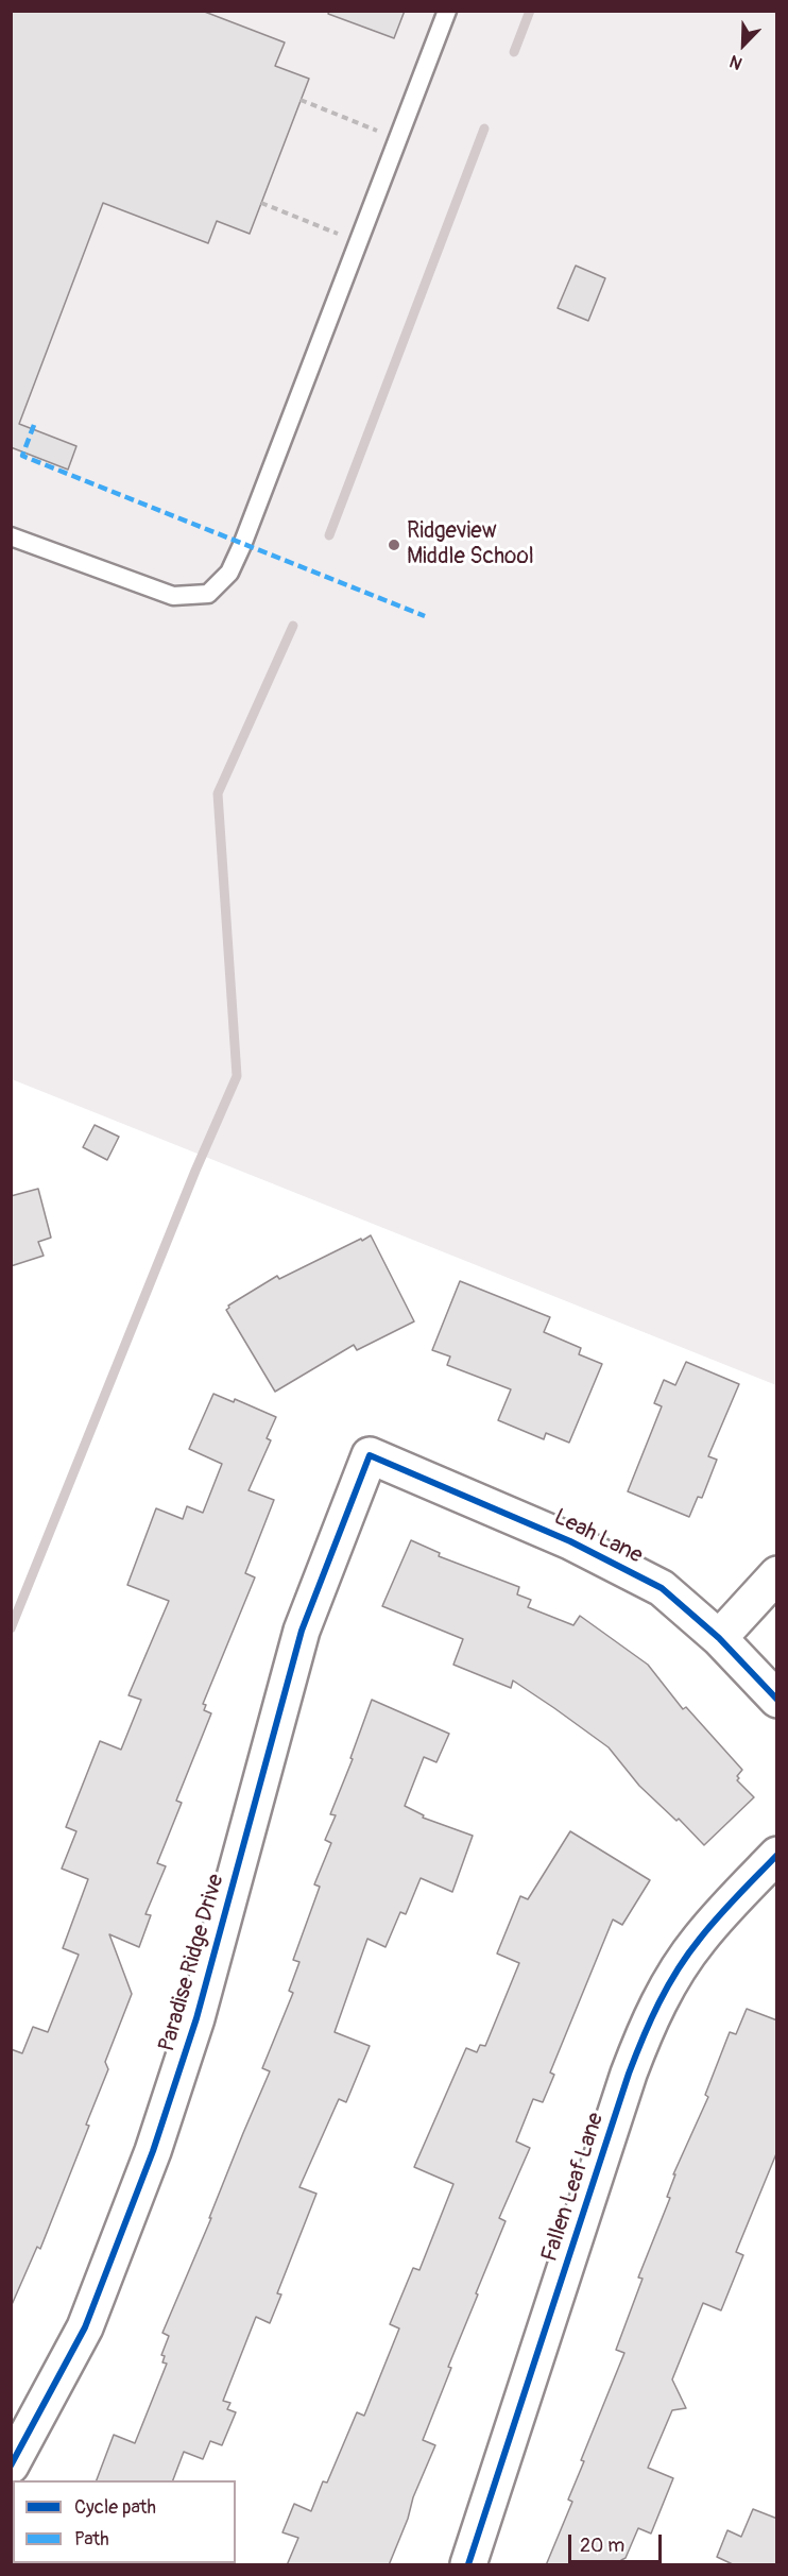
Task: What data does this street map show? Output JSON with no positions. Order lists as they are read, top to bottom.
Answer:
{
  "streets": {
    "street": ["Leah Lane", "Paradise Ridge Drive", "Fallen Leaf Lane"]
  },
  "crossings": [
    ["Leah Lane", "Paradise Ridge Drive"]
  ],
  "places": ["Ridgeview Middle School"],
  "legend": ["Cycle path", "Path"],
  "scale_bar": "20 m",
  "north": "bottom left"
}
